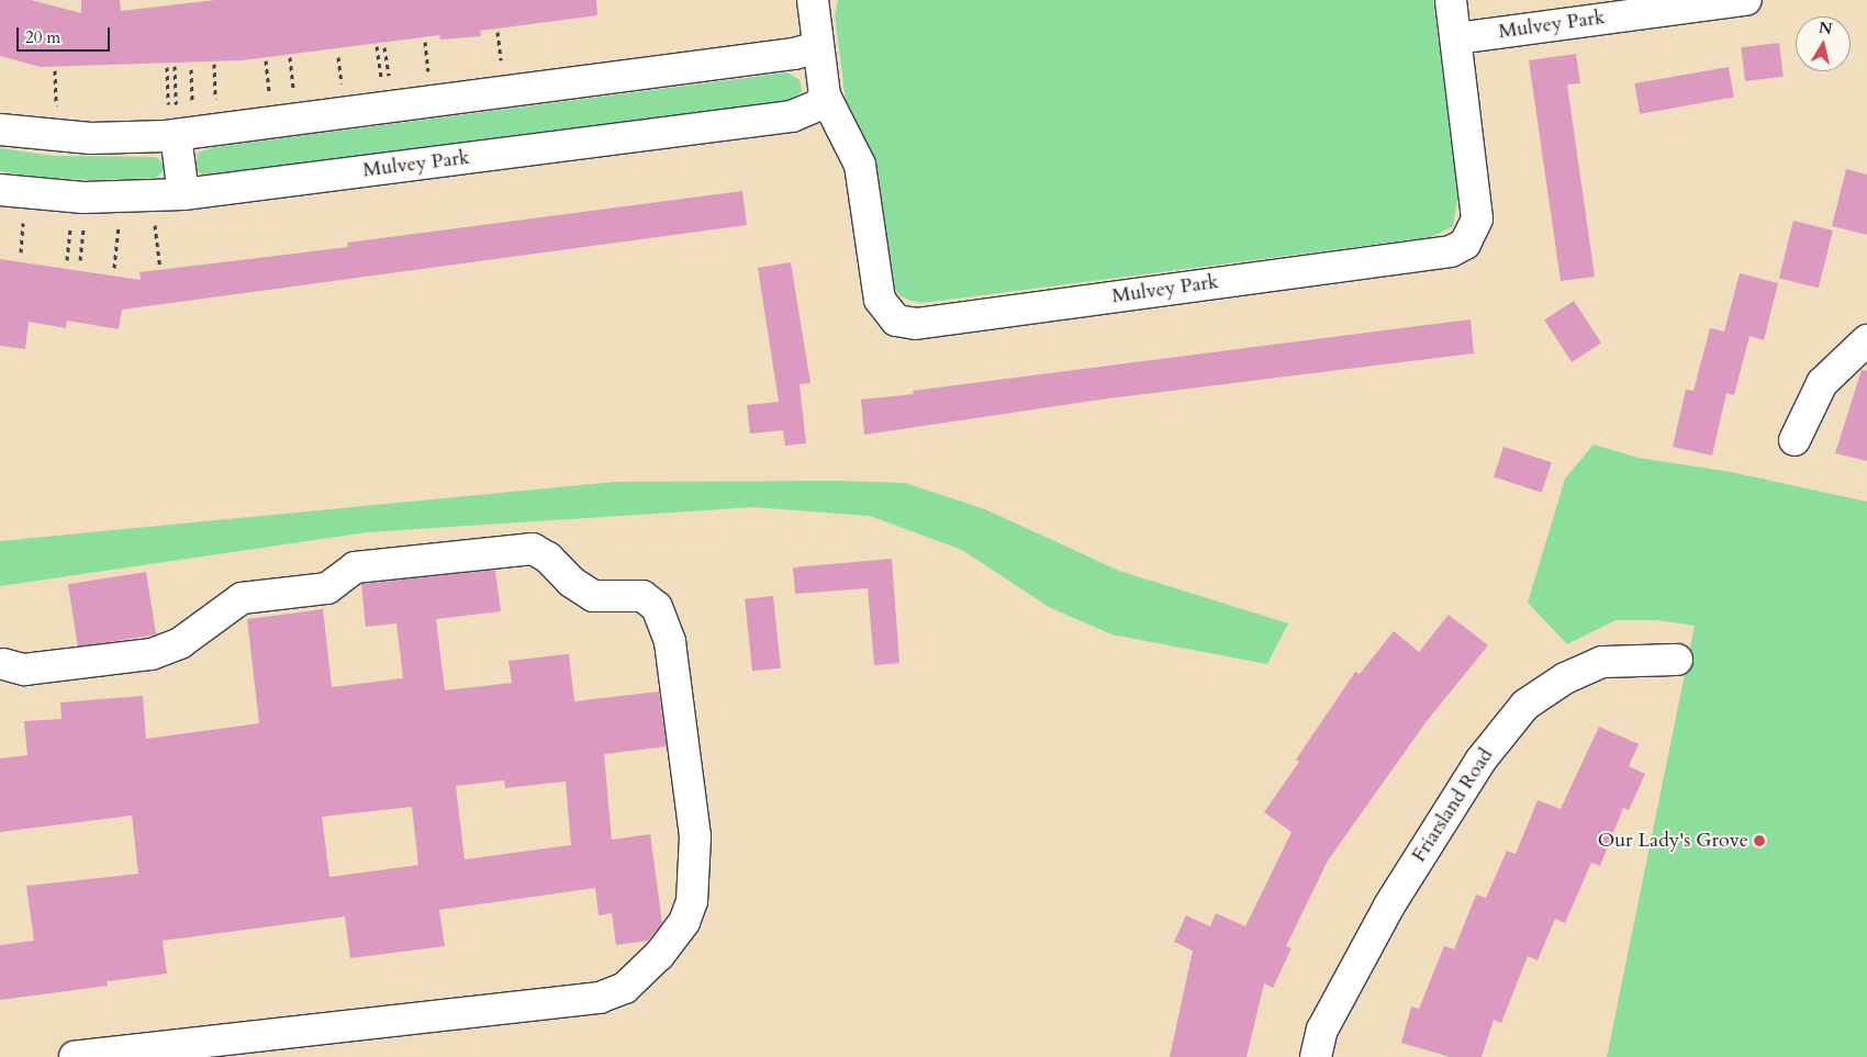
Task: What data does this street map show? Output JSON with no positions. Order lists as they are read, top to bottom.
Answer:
{
  "streets": {
    "street": ["Mulvey Park", "Friarsland Road"]
  },
  "places": ["Our Lady's Grove"],
  "scale_bar": "20 m",
  "north": "top"
}
